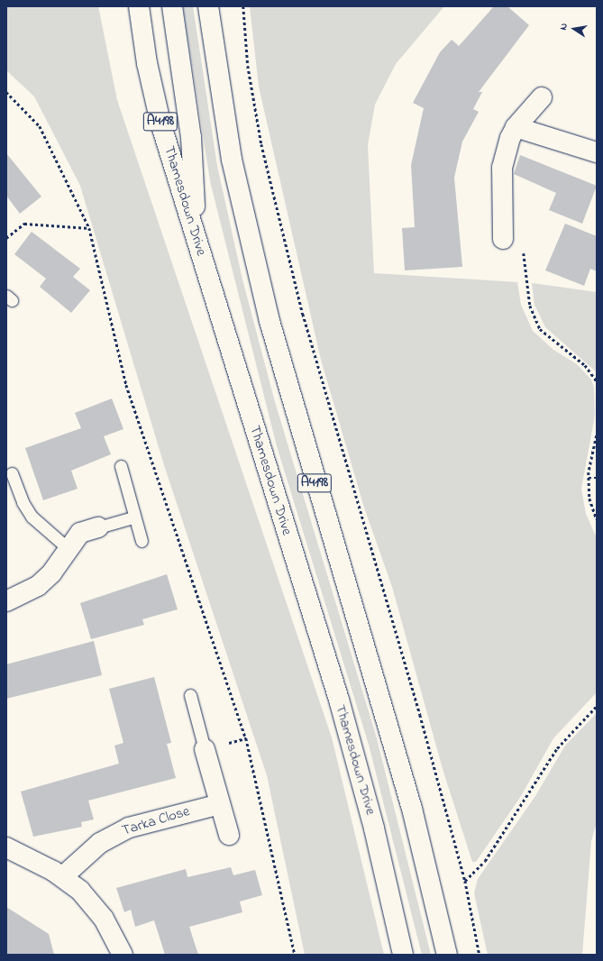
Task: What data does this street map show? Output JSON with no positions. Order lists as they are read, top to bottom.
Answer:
{
  "streets": {
    "main road": ["A4198", "Thamesdown Drive", "Tarka Close"]
  },
  "north": "left"
}
